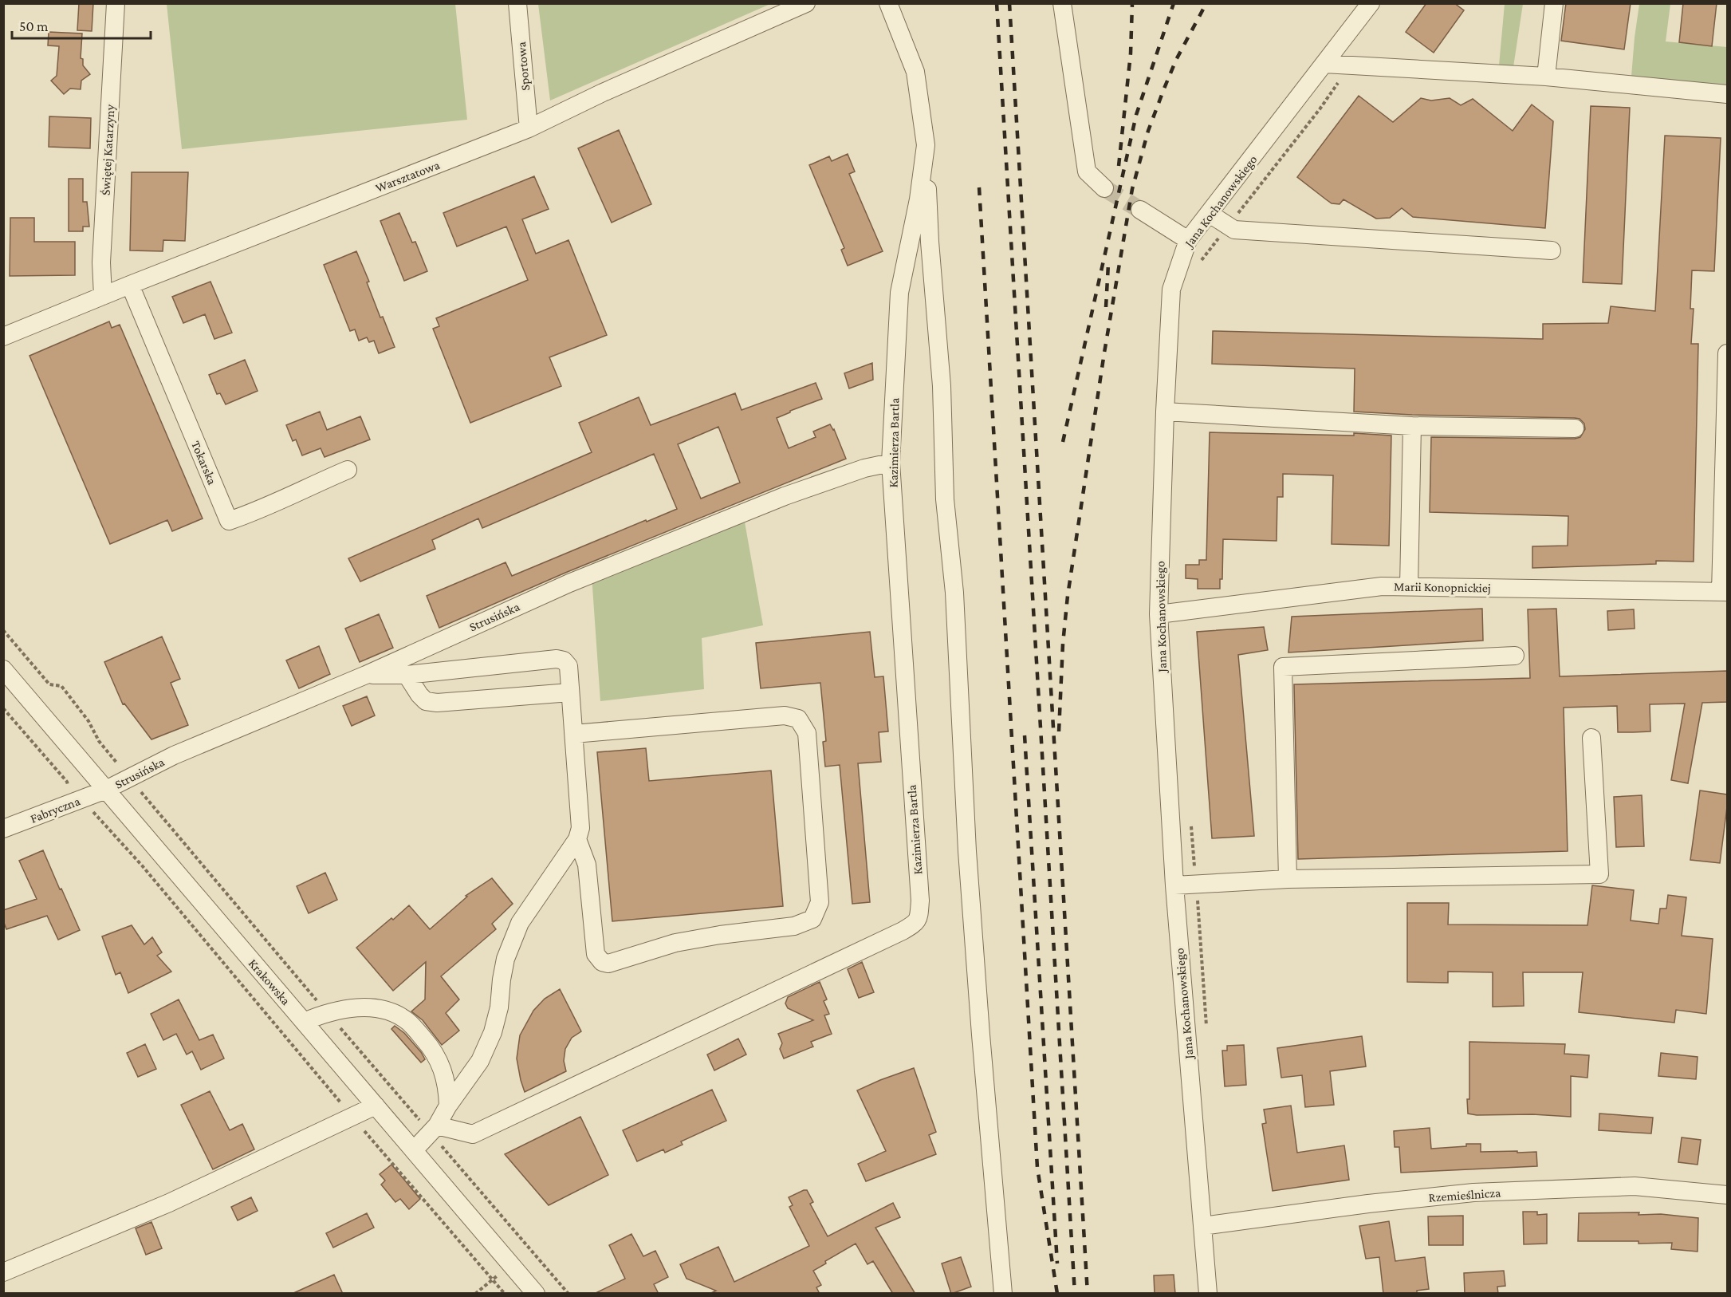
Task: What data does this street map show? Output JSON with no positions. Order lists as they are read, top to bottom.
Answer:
{
  "streets": {
    "street": [
      "Sportowa",
      "Świętej Katarzyny",
      "Warsztatowa",
      "Jana Kochanowskiego",
      "Kazimierza Bartla",
      "Tokarska",
      "Marii Konopnickiej",
      "Strusińska",
      "Fabryczna",
      "Krakowska",
      "Rzemieślnicza"
    ]
  },
  "crossings": [
    ["Sportowa", "Warsztatowa"],
    ["Świętej Katarzyny", "Warsztatowa"],
    ["Warsztatowa", "Tokarska"],
    ["Jana Kochanowskiego", "Marii Konopnickiej"],
    ["Jana Kochanowskiego", "Rzemieślnicza"],
    ["Kazimierza Bartla", "Strusińska"],
    ["Strusińska", "Fabryczna"],
    ["Strusińska", "Krakowska"],
    ["Fabryczna", "Krakowska"]
  ],
  "scale_bar": "50 m"
}
